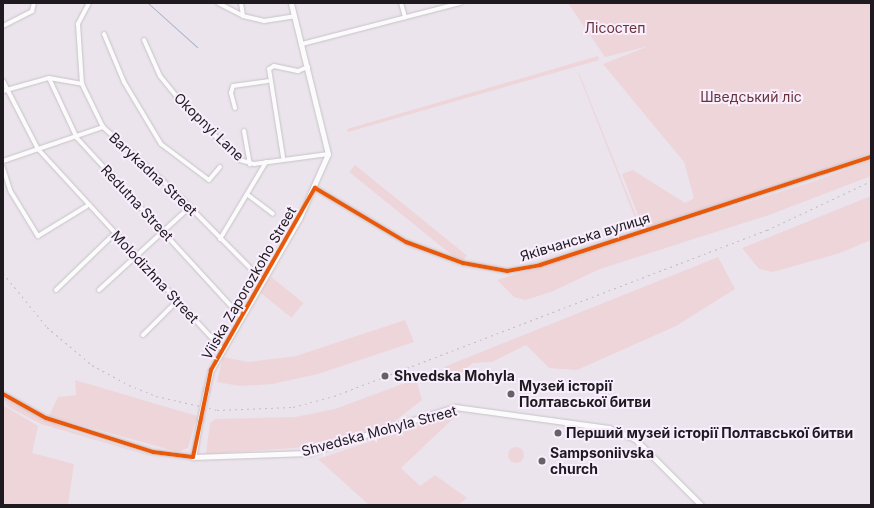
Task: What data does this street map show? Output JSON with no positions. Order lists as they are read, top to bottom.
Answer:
{
  "streets": {
    "street": [
      "Okopnyi Lane",
      "Barykadna Street",
      "Redutna Street",
      "Яківчанська вулиця",
      "Molodizhna Street",
      "Viiska Zaporozkoho Street",
      "Shvedska Mohyla Street"
    ]
  },
  "crossings": [
    ["Okopnyi Lane", "Viiska Zaporozkoho Street"],
    ["Barykadna Street", "Viiska Zaporozkoho Street"],
    ["Redutna Street", "Viiska Zaporozkoho Street"],
    ["Яківчанська вулиця", "Viiska Zaporozkoho Street"],
    ["Molodizhna Street", "Viiska Zaporozkoho Street"],
    ["Viiska Zaporozkoho Street", "Shvedska Mohyla Street"]
  ],
  "parks": ["Лісостеп", "Шведський ліс"],
  "places": [
    "Shvedska Mohyla",
    "Музей історії Полтавської битви",
    "Перший музей історії Полтавської битви",
    "Sampsoniivska church"
  ]
}
